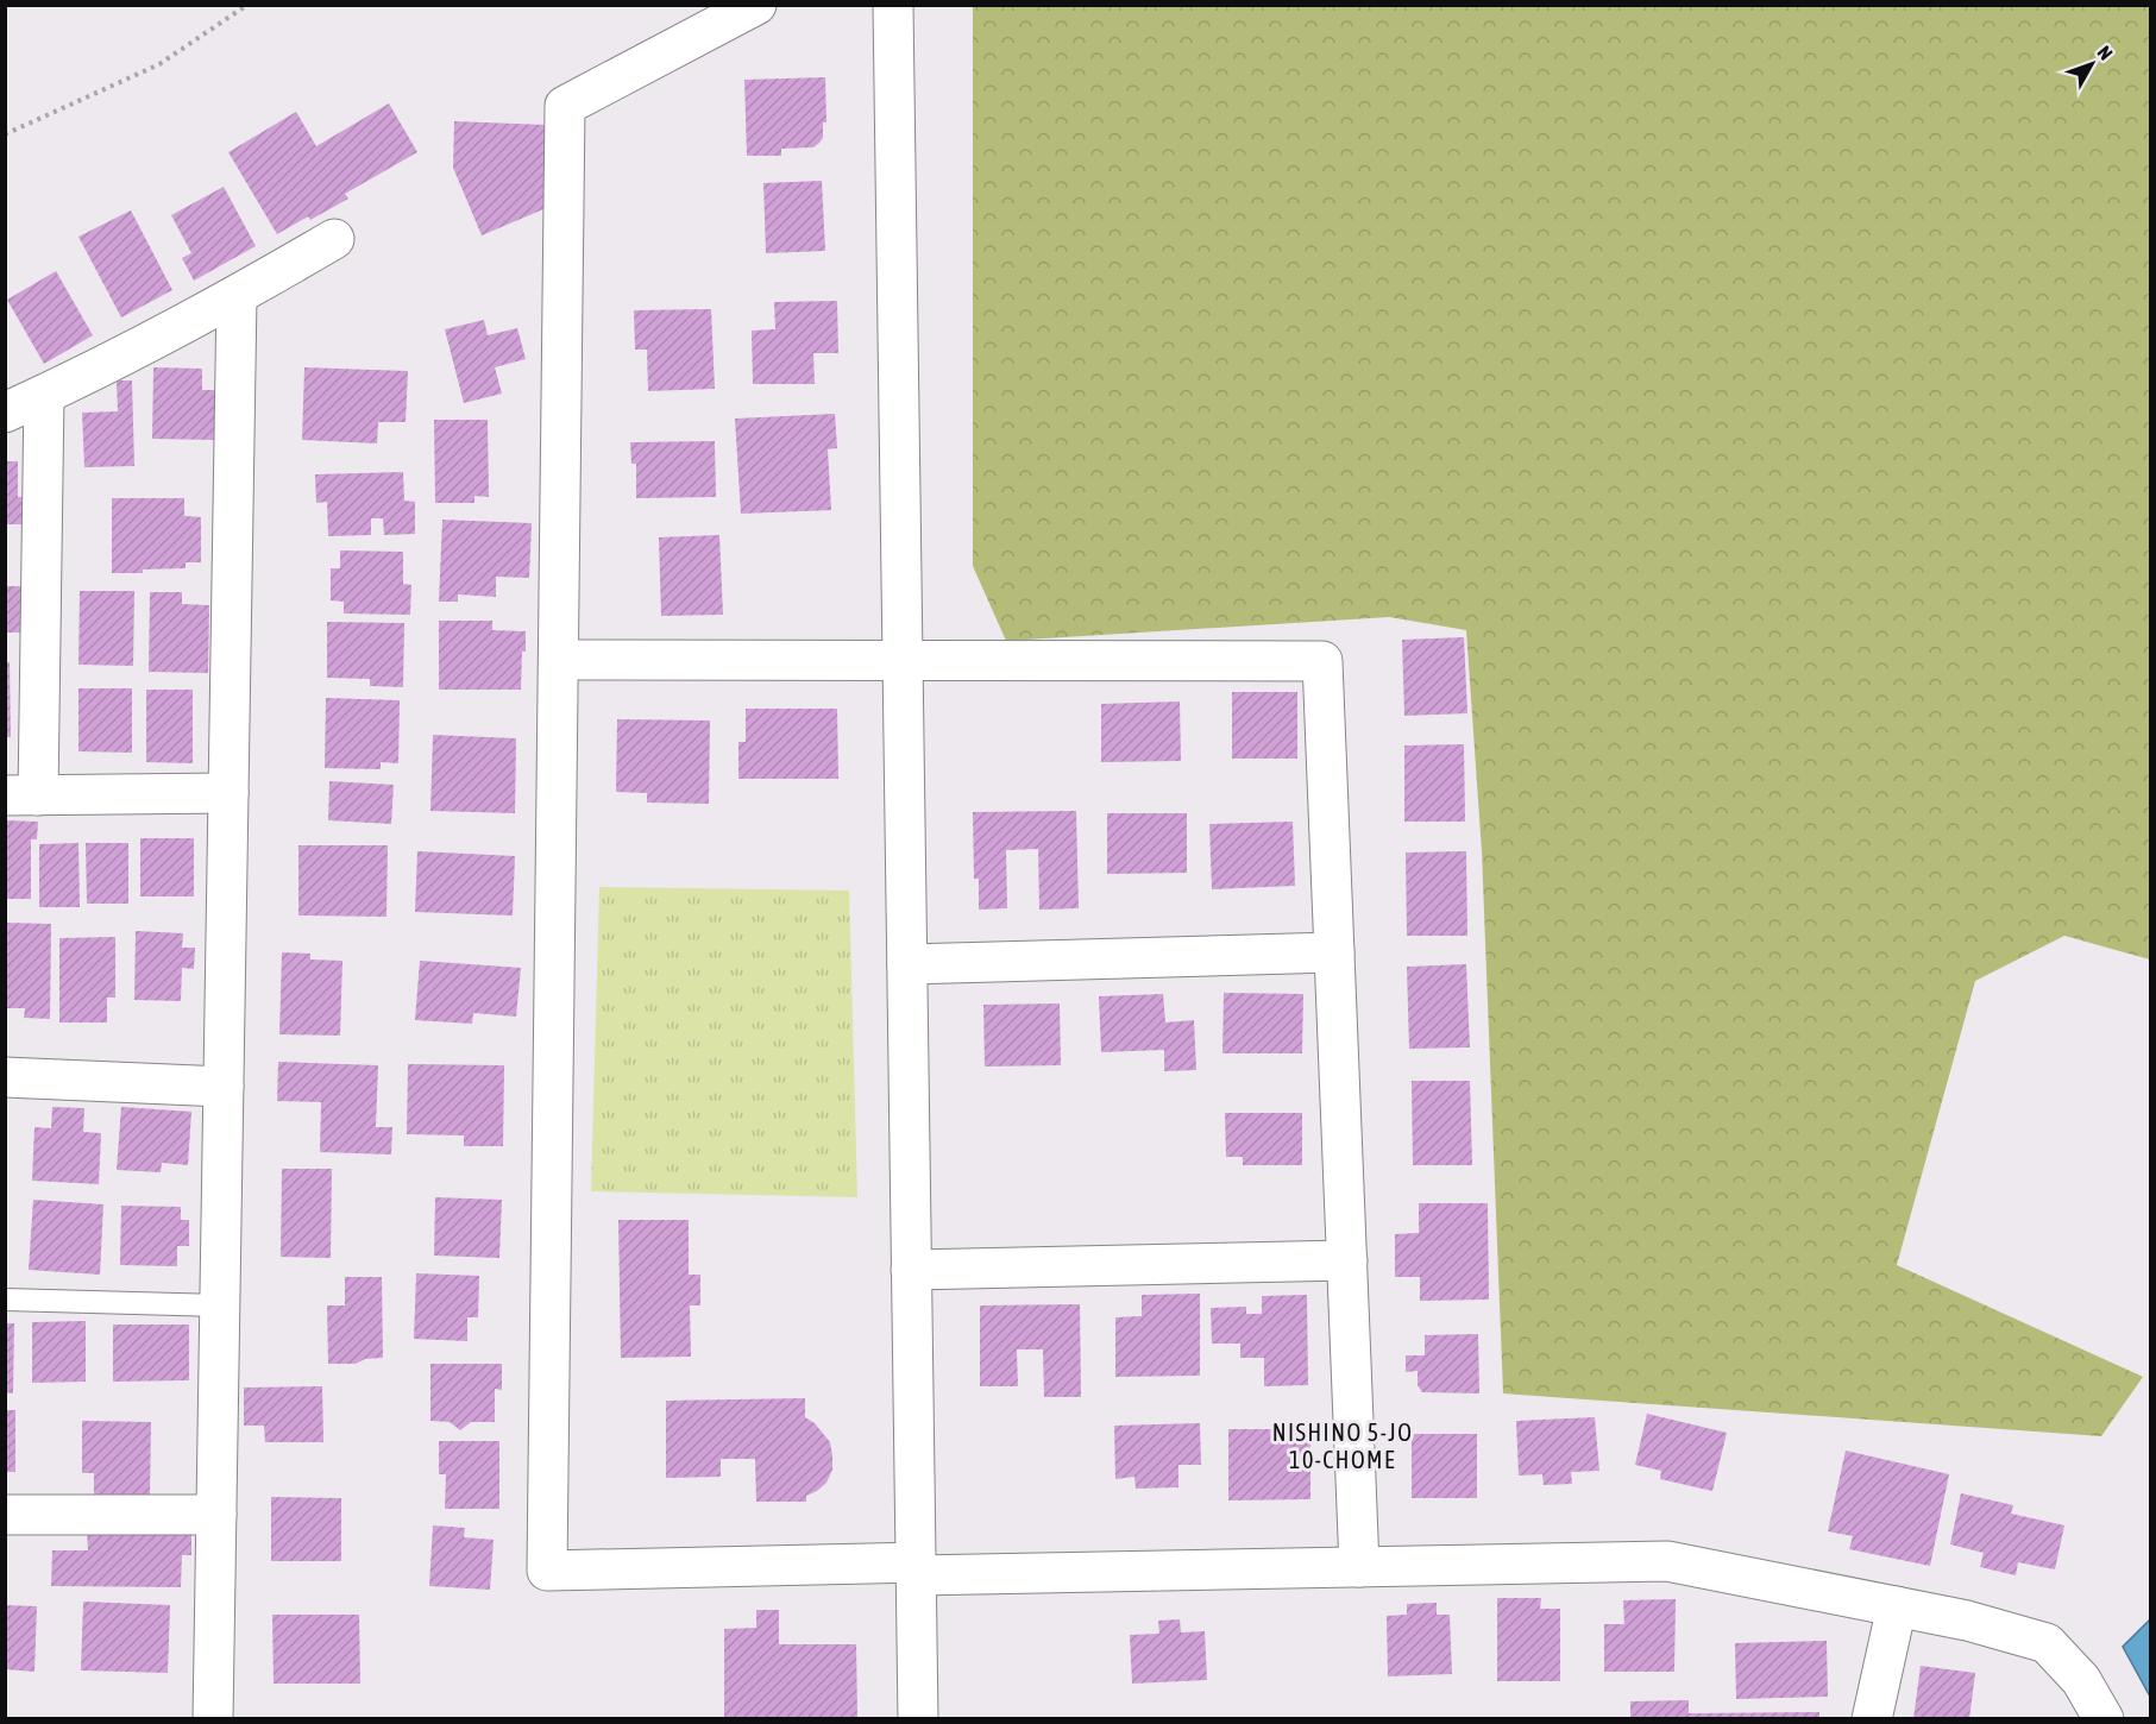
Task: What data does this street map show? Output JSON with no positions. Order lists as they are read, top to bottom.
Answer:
{
  "districts": ["NISHINO 5-JO 10-CHOME"],
  "north": "top right"
}
